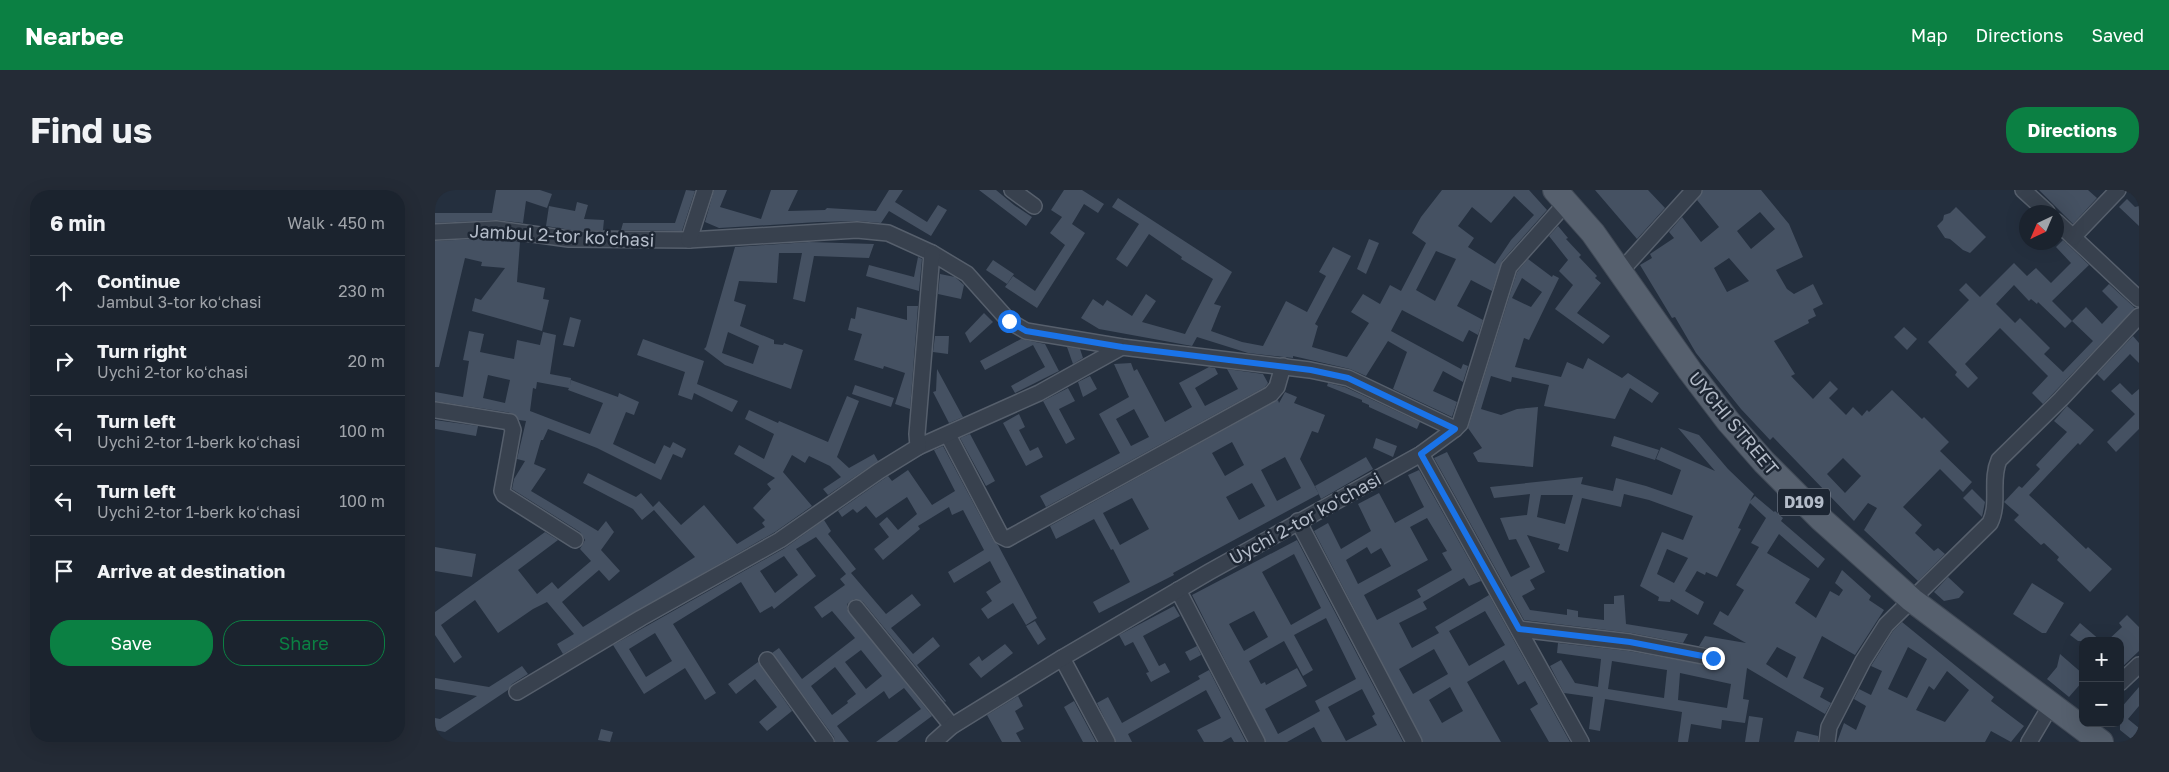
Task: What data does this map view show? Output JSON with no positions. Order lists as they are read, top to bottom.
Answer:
{
  "streets": {
    "main road": ["UYCHI STREET", "D109"],
    "street": ["Jambul 2-tor koʻchasi", "Uychi 2-tor koʻchasi"]
  },
  "crossings": [
    ["Jambul 2-tor koʻchasi", "Uychi 2-tor koʻchasi"],
    ["UYCHI STREET", "Uychi 2-tor koʻchasi"]
  ],
  "north": "bottom left",
  "page": {
    "header": "Nearbee",
    "nav": ["Map", "Directions", "Saved"],
    "buttons": [
      "Directions",
      ["Save", "Share"]
    ],
    "title": "Find us",
    "heading": ["6 min", "Walk · 450 m"],
    "list": [
      ["Continue", "Jambul 3-tor koʻchasi", "230 m"],
      ["Turn right", "Uychi 2-tor koʻchasi", "20 m"],
      ["Turn left", "Uychi 2-tor 1-berk koʻchasi", "100 m"],
      ["Turn left", "Uychi 2-tor 1-berk koʻchasi", "100 m"],
      "Arrive at destination"
    ],
    "map_buttons": ["+", "−"]
  }
}
